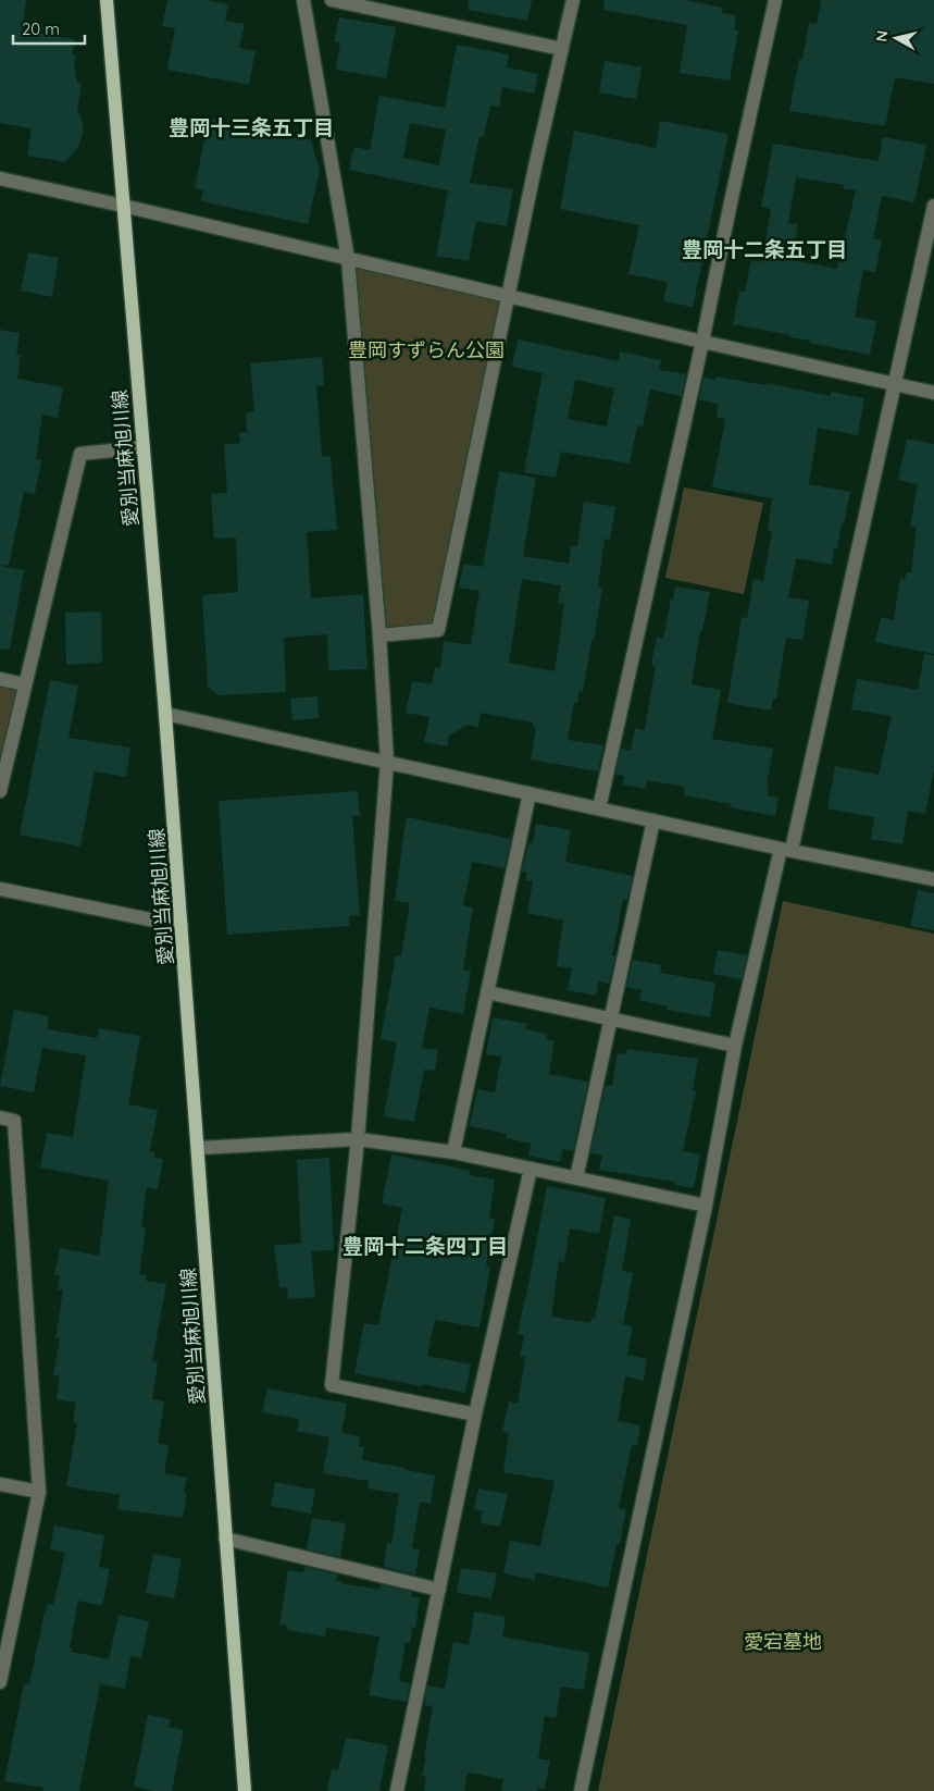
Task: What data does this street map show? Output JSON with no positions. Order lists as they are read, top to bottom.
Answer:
{
  "streets": {
    "main road": ["愛別当麻旭川線"]
  },
  "districts": ["豊岡十三条五丁目", "豊岡十二条五丁目", "豊岡十二条四丁目"],
  "parks": ["豊岡すずらん公園", "愛宕墓地"],
  "scale_bar": "20 m",
  "north": "left"
}
